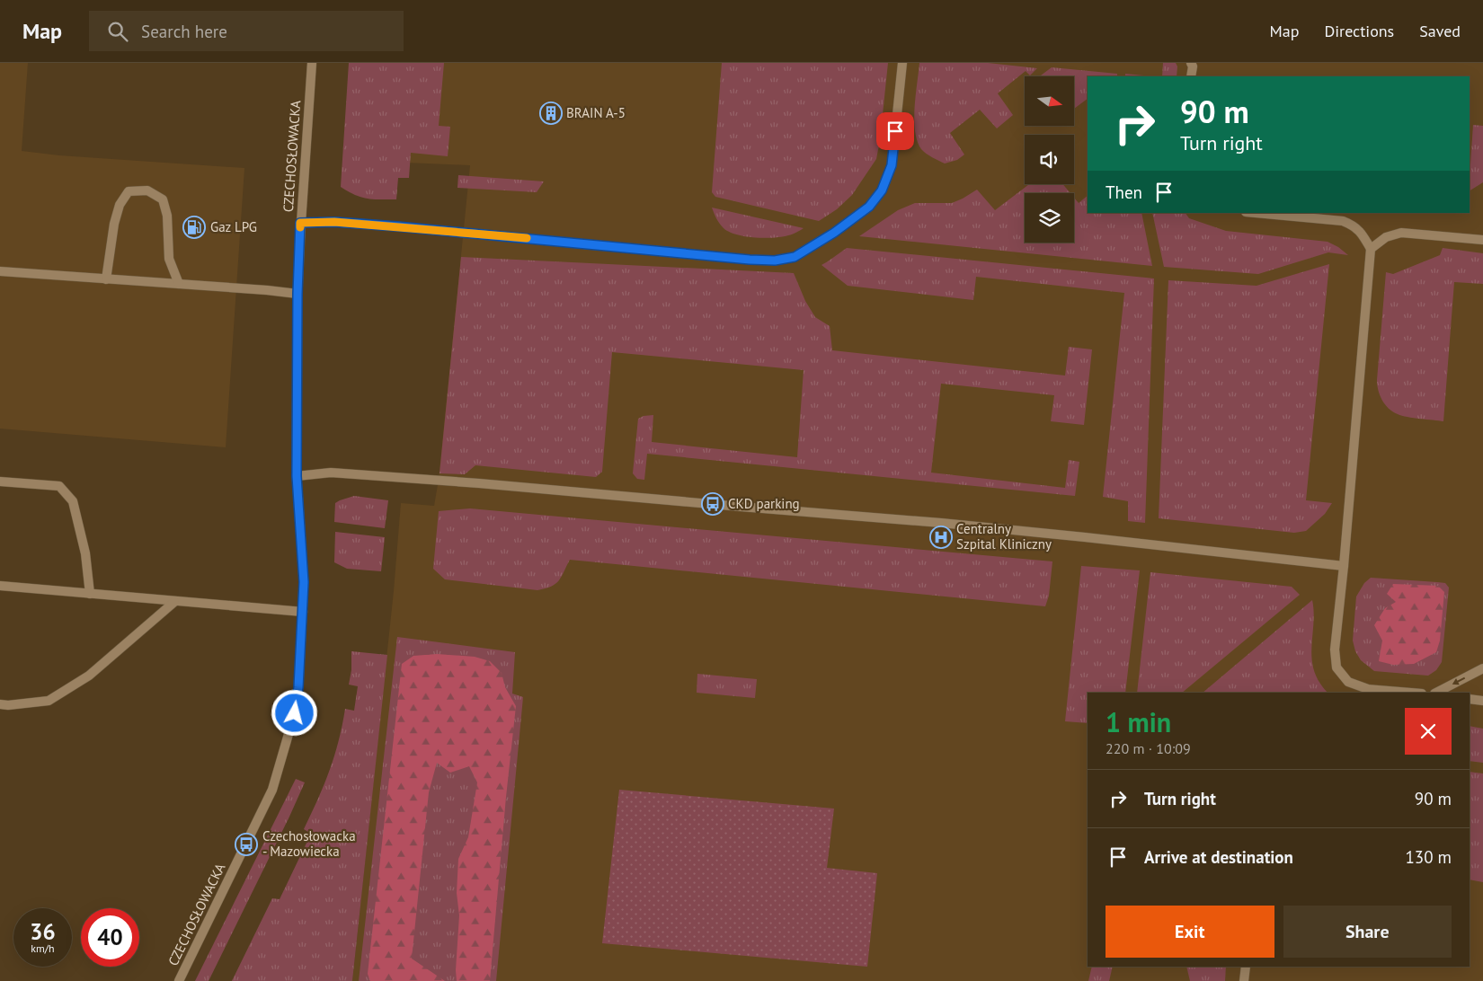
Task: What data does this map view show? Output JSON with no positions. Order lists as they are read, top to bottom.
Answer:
{
  "streets": {
    "street": ["CZECHOSŁOWACKA"]
  },
  "places": {
    "building": ["BRAIN A-5"],
    "fuel station": ["Gaz LPG"],
    "bus stop": ["CKD parking", "Czechosłowacka - Mazowiecka"],
    "hospital": ["Centralny Szpital Kliniczny"]
  },
  "north": "right",
  "page": {
    "header": "Map",
    "search": "Search here",
    "nav": ["Map", "Directions", "Saved"],
    "turn": ["90 m", "Turn right"],
    "then": "Then",
    "heading": ["1 min", "220 m · 10:09"],
    "list": [
      {
        "name": "Turn right",
        "value": "90 m"
      },
      {
        "name": "Arrive at destination",
        "value": "130 m"
      }
    ],
    "buttons": ["Exit", "Share"],
    "speed": "36 km/h",
    "limit": "40"
  }
}
